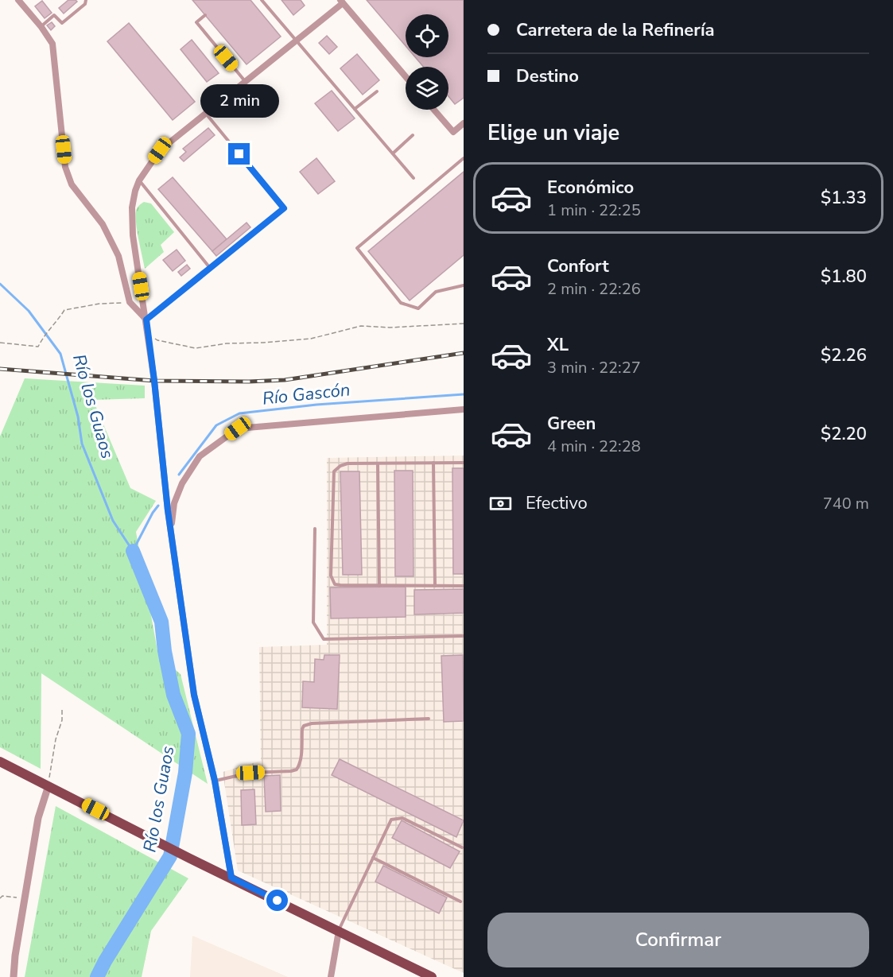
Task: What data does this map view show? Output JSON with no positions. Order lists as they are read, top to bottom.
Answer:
{
  "water": ["Río Gascón", "Río los Guaos"],
  "page": {
    "banner": ["Carretera de la Refinería", "Destino"],
    "bubble": "2 min",
    "heading": "Elige un viaje",
    "list": [
      {
        "name": "Económico",
        "note": "1 min · 22:25",
        "value": "$1.33"
      },
      {
        "name": "Confort",
        "note": "2 min · 22:26",
        "value": "$1.80"
      },
      {
        "name": "XL",
        "note": "3 min · 22:27",
        "value": "$2.26"
      },
      {
        "name": "Green",
        "note": "4 min · 22:28",
        "value": "$2.20"
      }
    ],
    "pay": ["Efectivo", "740 m"],
    "buttons": "Confirmar"
  }
}
